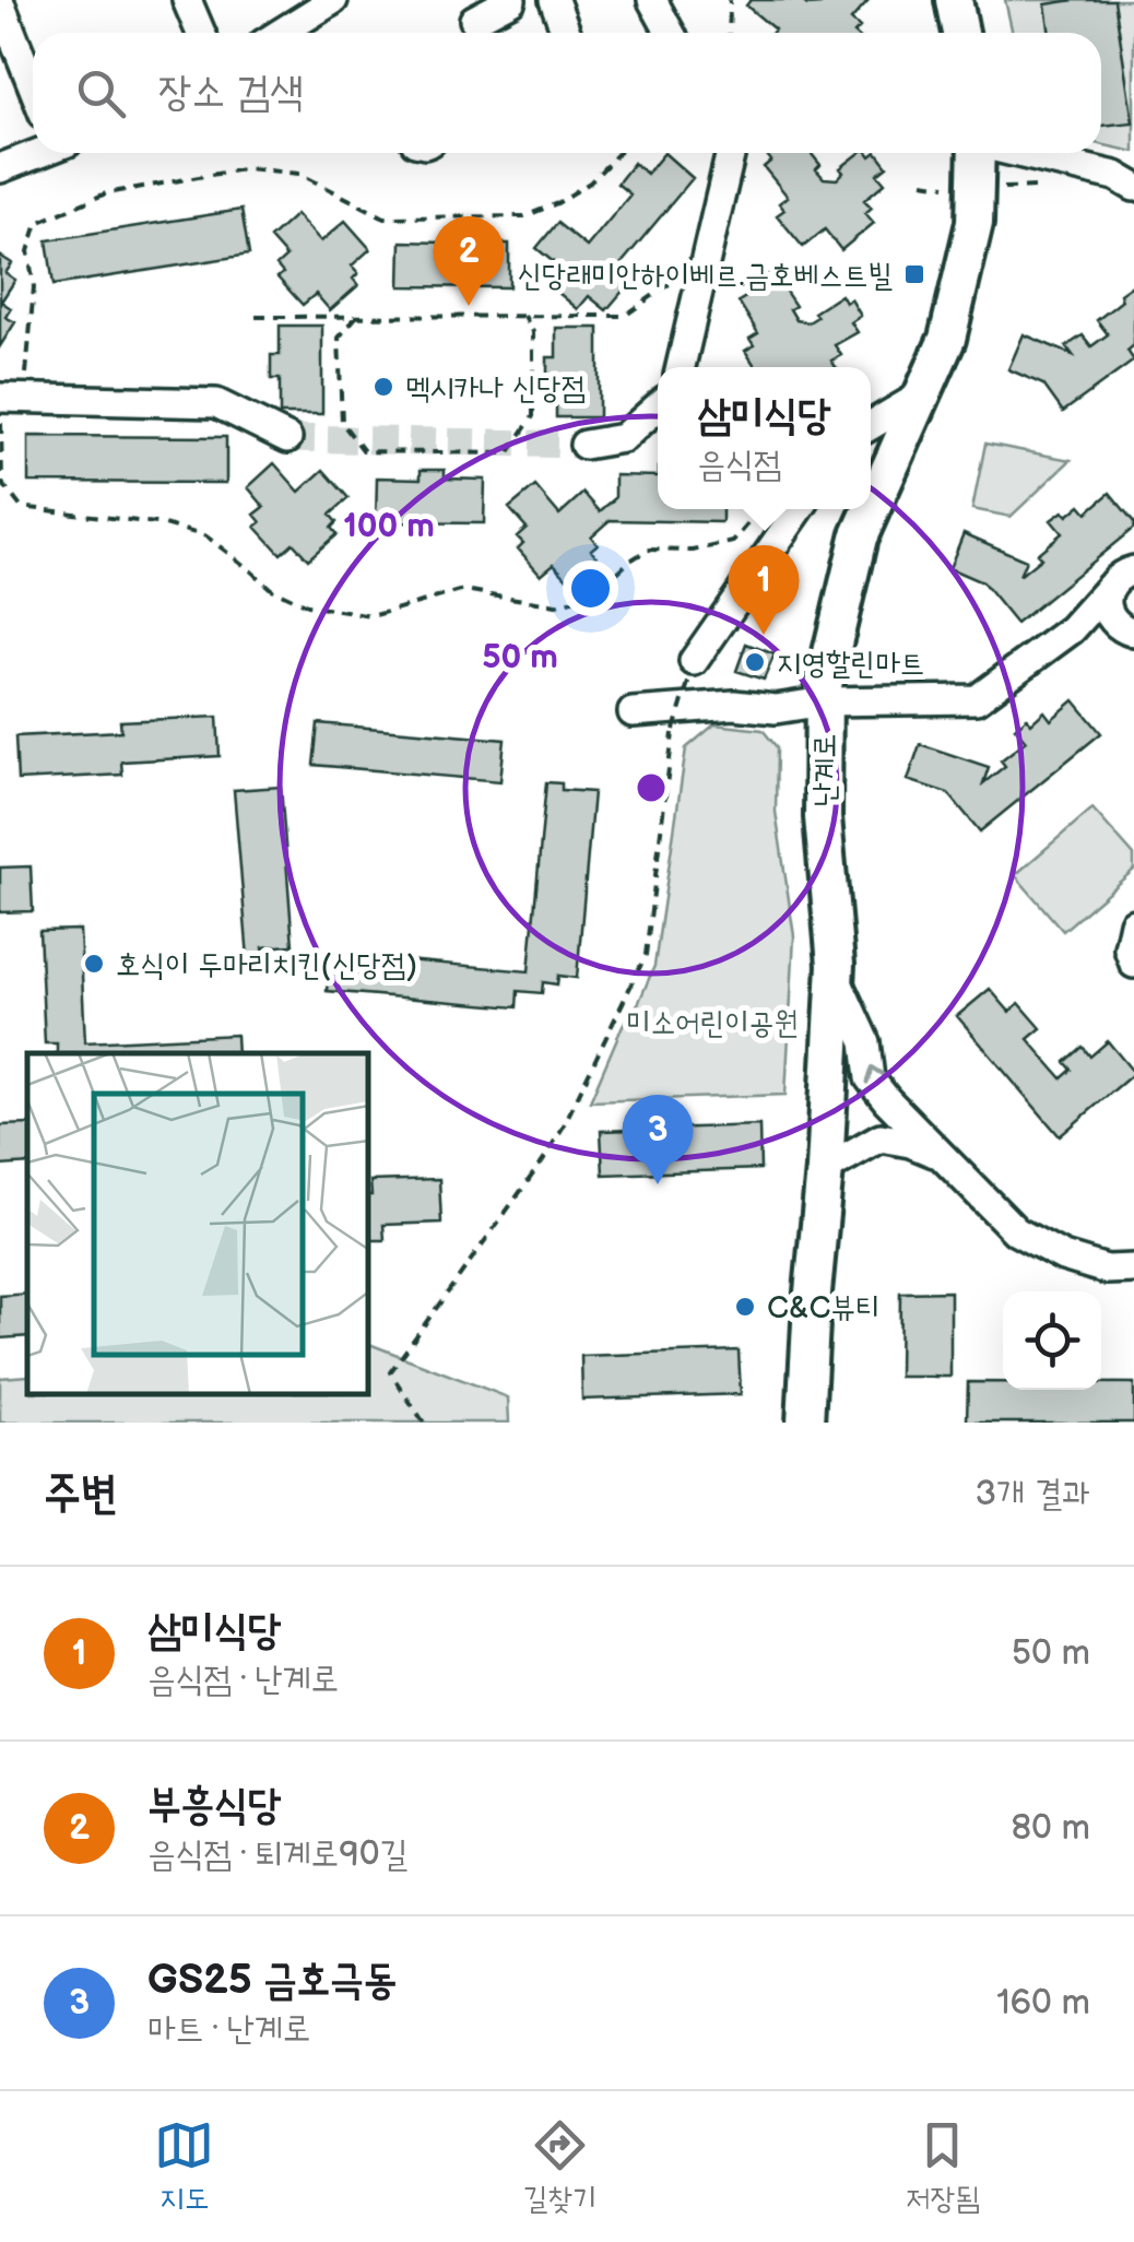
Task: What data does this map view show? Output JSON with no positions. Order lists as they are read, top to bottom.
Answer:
{
  "streets": {
    "main road": ["난계로"]
  },
  "parks": ["미소어린이공원"],
  "places": {
    "transit": ["신당래미안하이베르.금호베스트빌"],
    "other": [
      "멕시카나 신당점",
      "지영할린마트",
      "호식이 두마리치킨(신당점)",
      "C&C뷰티"
    ]
  },
  "page": {
    "search": "장소 검색",
    "pins": ["2", "1", "3"],
    "popup": ["삼미식당", "음식점"],
    "heading": ["주변", "3개 결과"],
    "list": [
      {
        "mark": "1",
        "name": "삼미식당",
        "note": "음식점 · 난계로",
        "value": "50 m"
      },
      {
        "mark": "2",
        "name": "부흥식당",
        "note": "음식점 · 퇴계로90길",
        "value": "80 m"
      },
      {
        "mark": "3",
        "name": "GS25 금호극동",
        "note": "마트 · 난계로",
        "value": "160 m"
      }
    ],
    "nav": ["지도", "길찾기", "저장됨"]
  },
  "rings": ["100 m", "50 m"]
}
